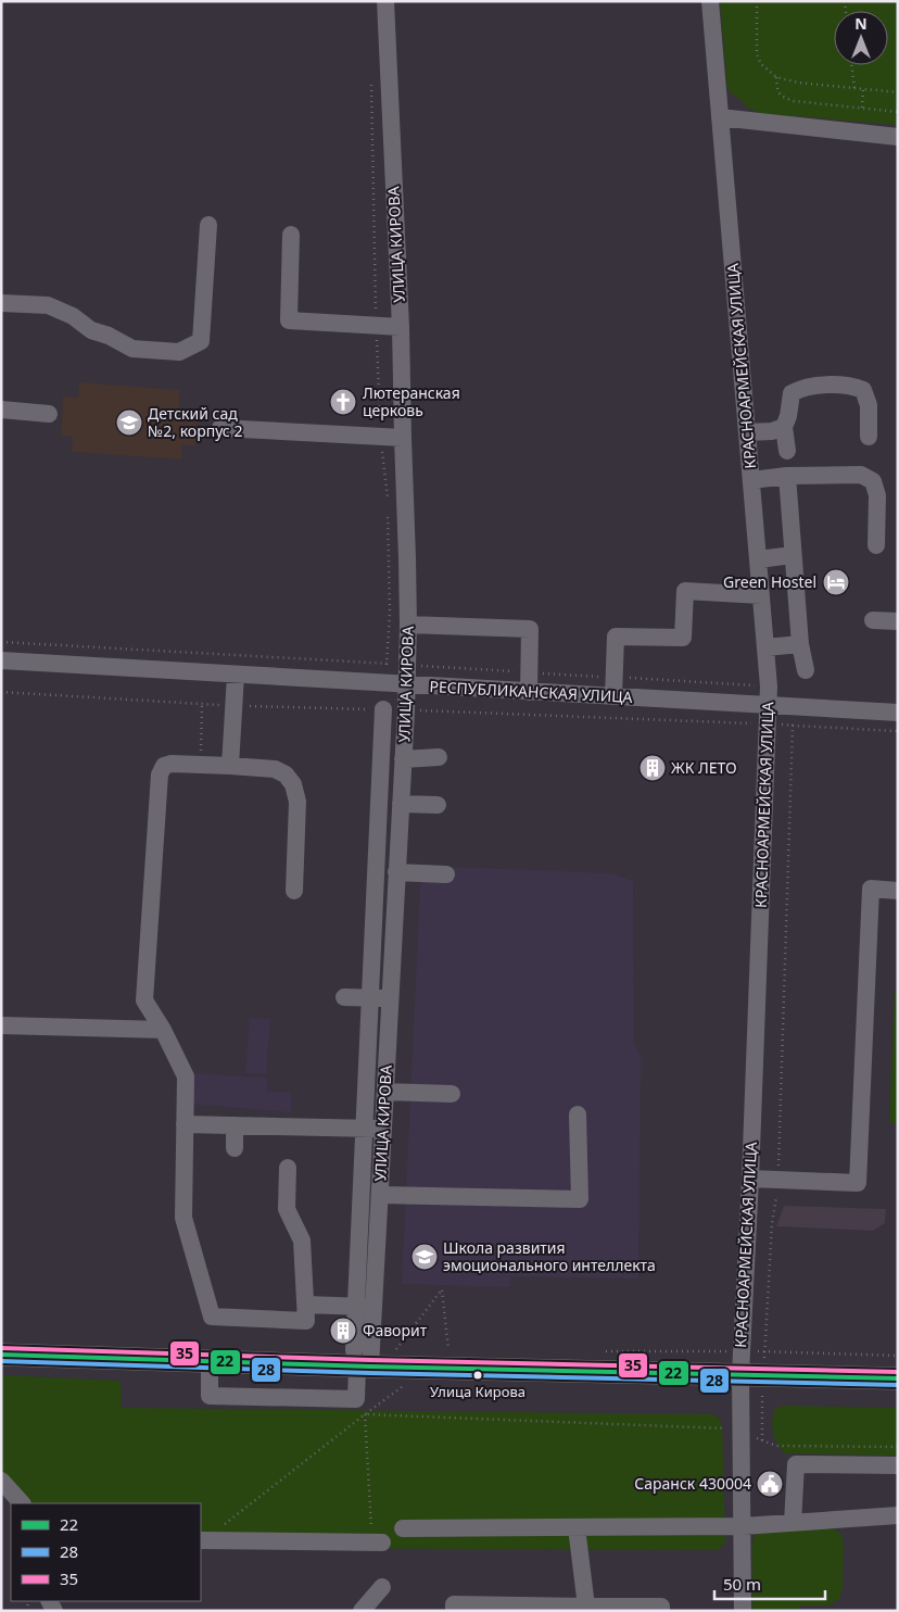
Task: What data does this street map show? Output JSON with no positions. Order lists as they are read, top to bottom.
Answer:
{
  "streets": {
    "street": ["УЛИЦА КИРОВА", "КРАСНОАРМЕЙСКАЯ УЛИЦА", "РЕСПУБЛИКАНСКАЯ УЛИЦА"]
  },
  "crossings": [
    ["УЛИЦА КИРОВА", "РЕСПУБЛИКАНСКАЯ УЛИЦА"],
    ["КРАСНОАРМЕЙСКАЯ УЛИЦА", "РЕСПУБЛИКАНСКАЯ УЛИЦА"]
  ],
  "places": {
    "church": ["Лютеранская церковь"],
    "school or university": ["Детский сад №2, корпус 2", "Школа развития эмоционального интеллекта"],
    "hotel": ["Green Hostel"],
    "building": ["ЖК ЛЕТО", "Фаворит"],
    "other": ["Улица Кирова"],
    "public building": ["Саранск 430004"]
  },
  "lines": ["transit line 35", "transit line 22", "transit line 28"],
  "legend": ["22", "28", "35"],
  "scale_bar": "50 m",
  "north": "top"
}
